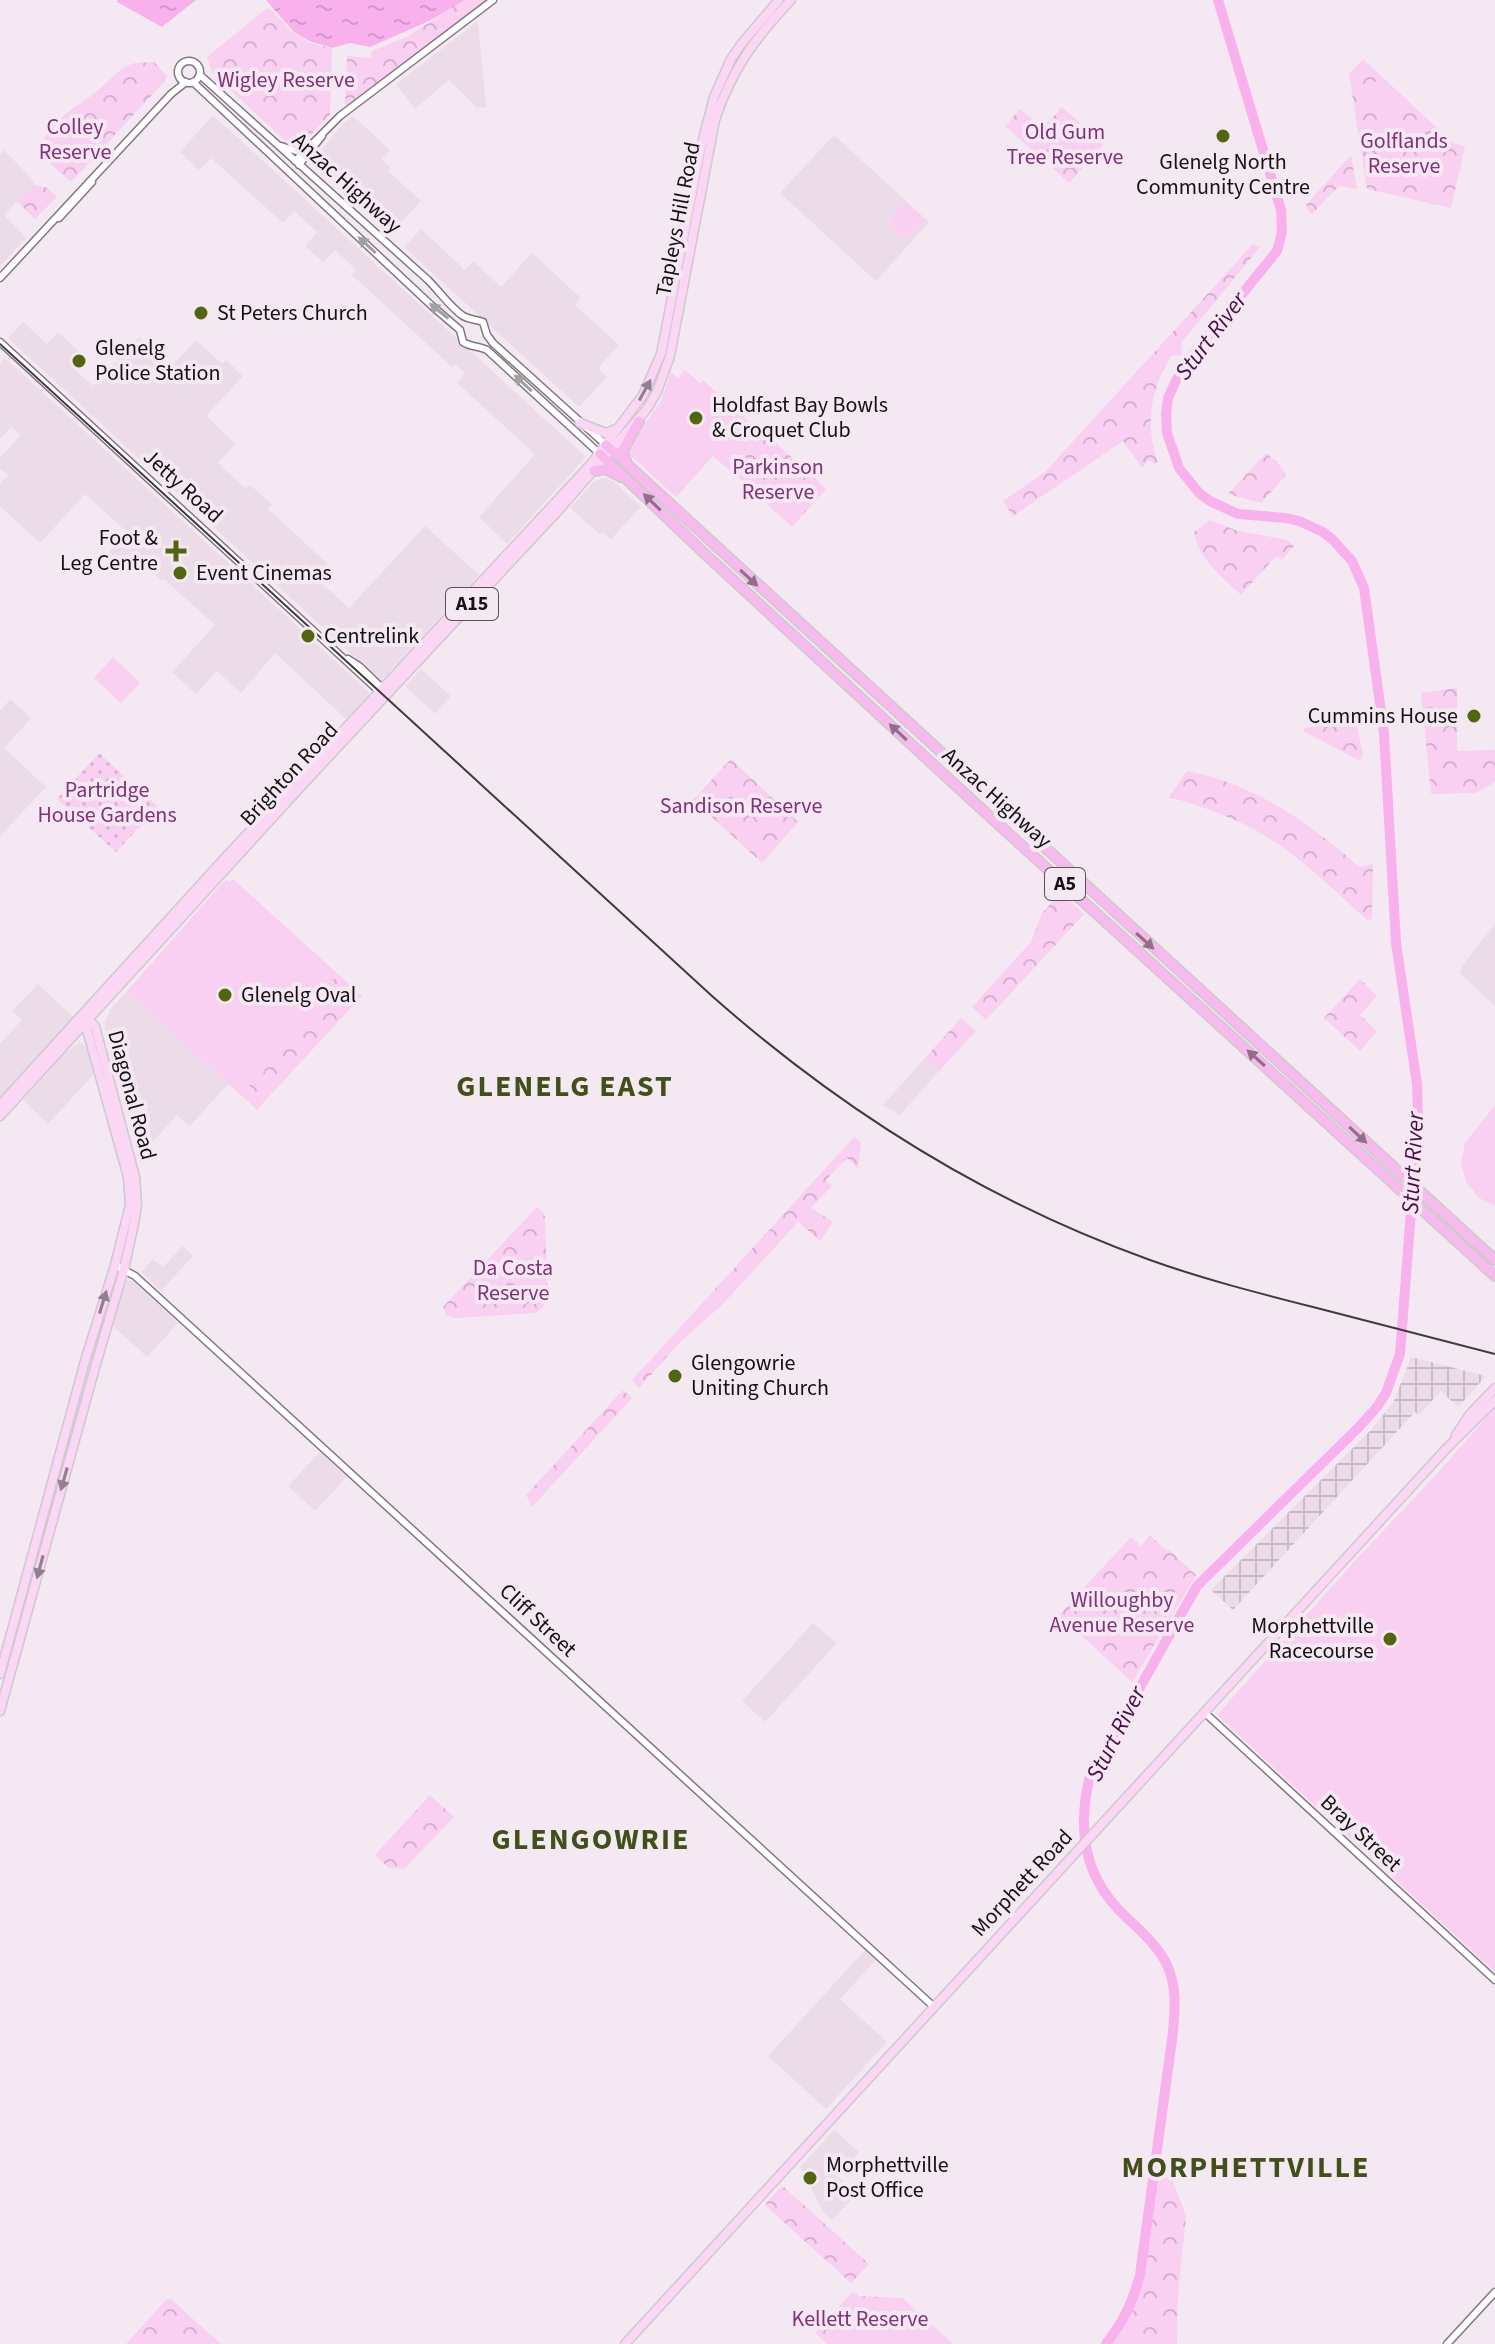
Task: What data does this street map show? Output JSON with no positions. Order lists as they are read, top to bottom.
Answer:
{
  "streets": {
    "highway": ["Anzac Highway", "A5"],
    "main road": [
      "Tapleys Hill Road",
      "A15",
      "Brighton Road",
      "Diagonal Road",
      "Morphett Road"
    ],
    "street": ["Jetty Road", "Cliff Street", "Bray Street"]
  },
  "crossings": [
    ["Anzac Highway", "Tapleys Hill Road"],
    ["Anzac Highway", "Brighton Road"],
    ["Tapleys Hill Road", "Brighton Road"],
    ["Jetty Road", "Brighton Road"],
    ["Brighton Road", "Diagonal Road"],
    ["Diagonal Road", "Cliff Street"],
    ["Cliff Street", "Morphett Road"],
    ["Bray Street", "Morphett Road"]
  ],
  "districts": ["GLENELG EAST", "GLENGOWRIE", "MORPHETTVILLE"],
  "water": ["Sturt River"],
  "parks": [
    "Wigley Reserve",
    "Colley Reserve",
    "Old Gum Tree Reserve",
    "Golflands Reserve",
    "Parkinson Reserve",
    "Partridge House Gardens",
    "Sandison Reserve",
    "Da Costa Reserve",
    "Willoughby Avenue Reserve",
    "Kellett Reserve"
  ],
  "places": {
    "other": [
      "Glenelg North Community Centre",
      "St Peters Church",
      "Glenelg Police Station",
      "Holdfast Bay Bowls & Croquet Club",
      "Event Cinemas",
      "Centrelink",
      "Cummins House",
      "Glenelg Oval",
      "Glengowrie Uniting Church",
      "Morphettville Racecourse",
      "Morphettville Post Office"
    ],
    "health": ["Foot & Leg Centre"]
  }
}
